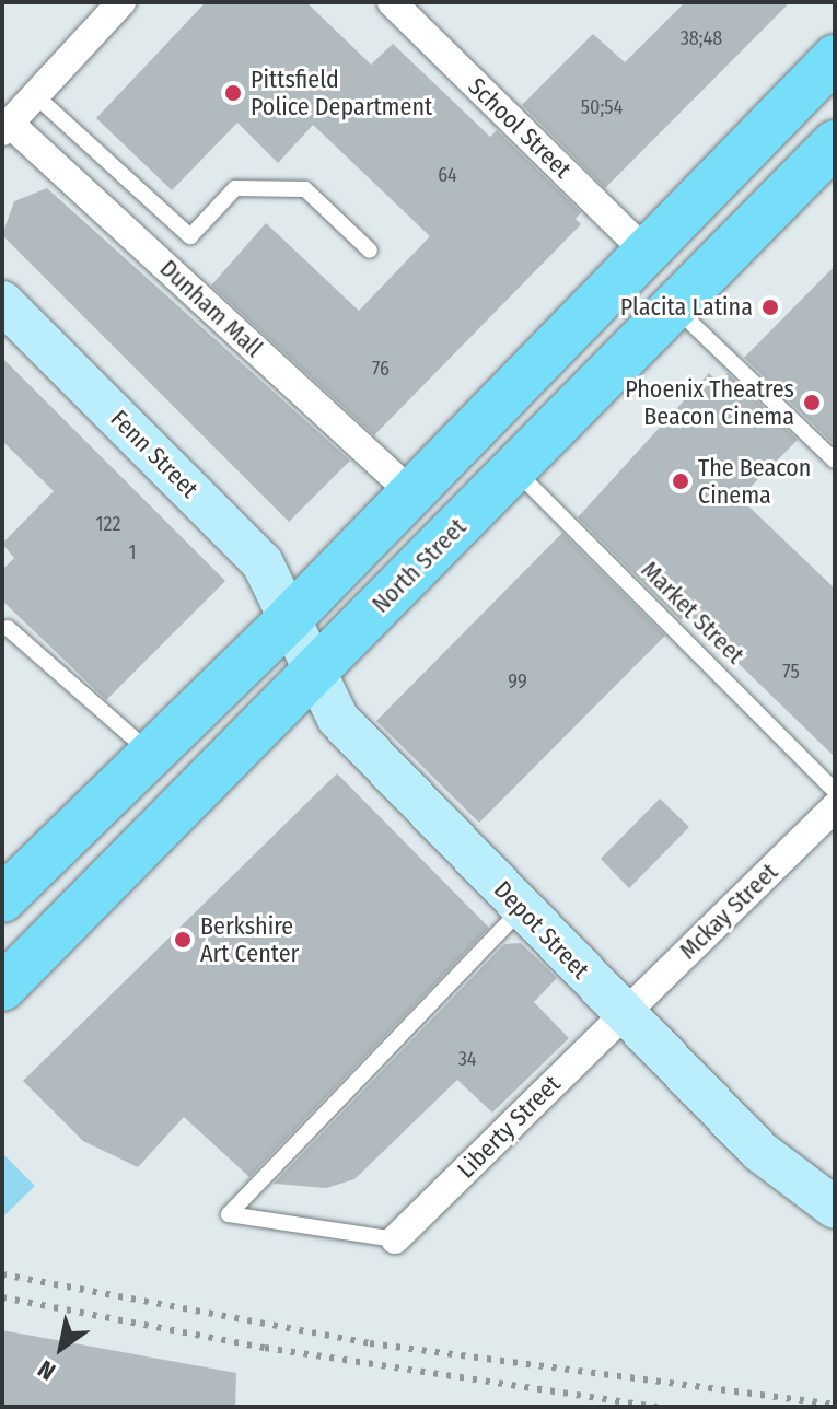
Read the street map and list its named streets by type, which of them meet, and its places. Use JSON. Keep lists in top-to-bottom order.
{
  "streets": {
    "main road": ["North Street"],
    "street": [
      "School Street",
      "Dunham Mall",
      "Fenn Street",
      "Mckay Street",
      "Depot Street",
      "Liberty Street"
    ],
    "lane": ["Market Street"]
  },
  "crossings": [
    ["Fenn Street", "Depot Street"],
    ["North Street", "Market Street"],
    ["North Street", "Depot Street"],
    ["Mckay Street", "Depot Street"],
    ["Mckay Street", "Liberty Street"],
    ["Depot Street", "Liberty Street"]
  ],
  "places": [
    "Pittsfield Police Department",
    "Placita Latina",
    "Phoenix Theatres Beacon Cinema",
    "The Beacon Cinema",
    "Berkshire Art Center"
  ],
  "house_numbers": [
    "38;48",
    "50;54",
    "64",
    "76",
    "122",
    "1",
    "75",
    "99",
    "34"
  ],
  "north": "bottom left"
}
